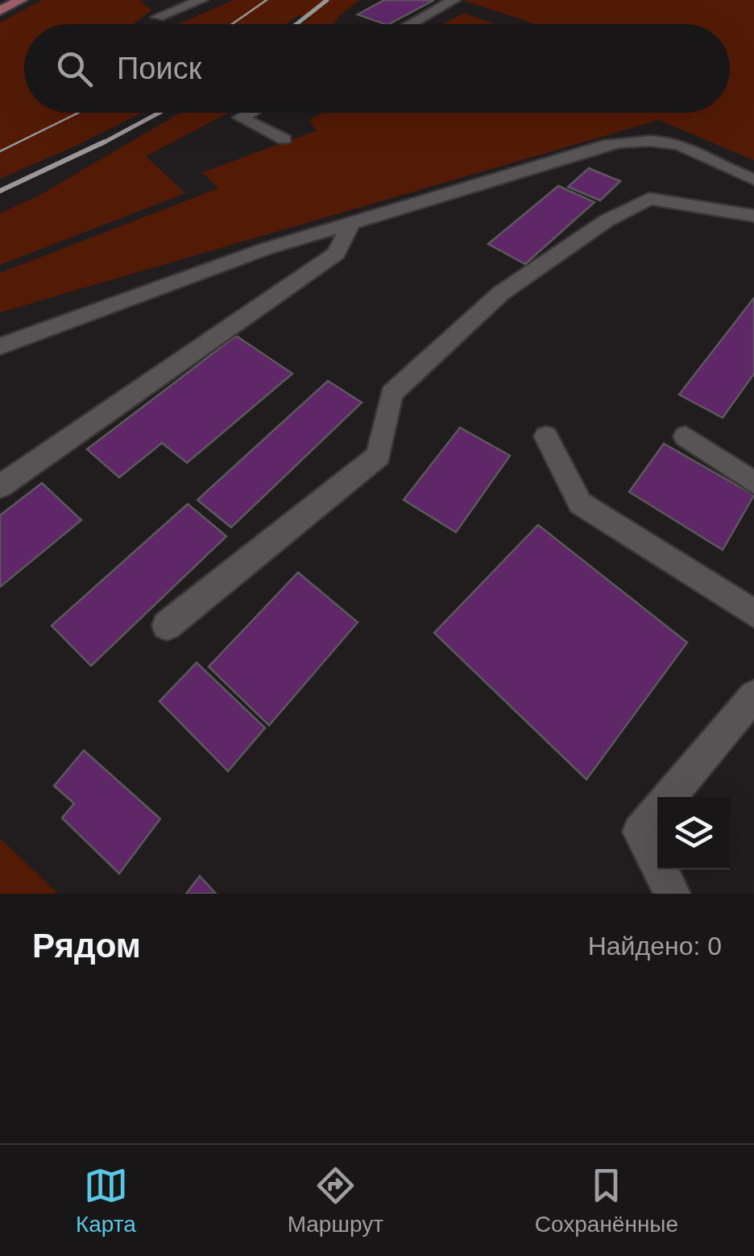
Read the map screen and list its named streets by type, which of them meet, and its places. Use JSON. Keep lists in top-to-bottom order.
{
  "page": {
    "search": "Поиск",
    "heading": ["Рядом", "Найдено: 0"],
    "nav": ["Карта", "Маршрут", "Сохранённые"]
  }
}
